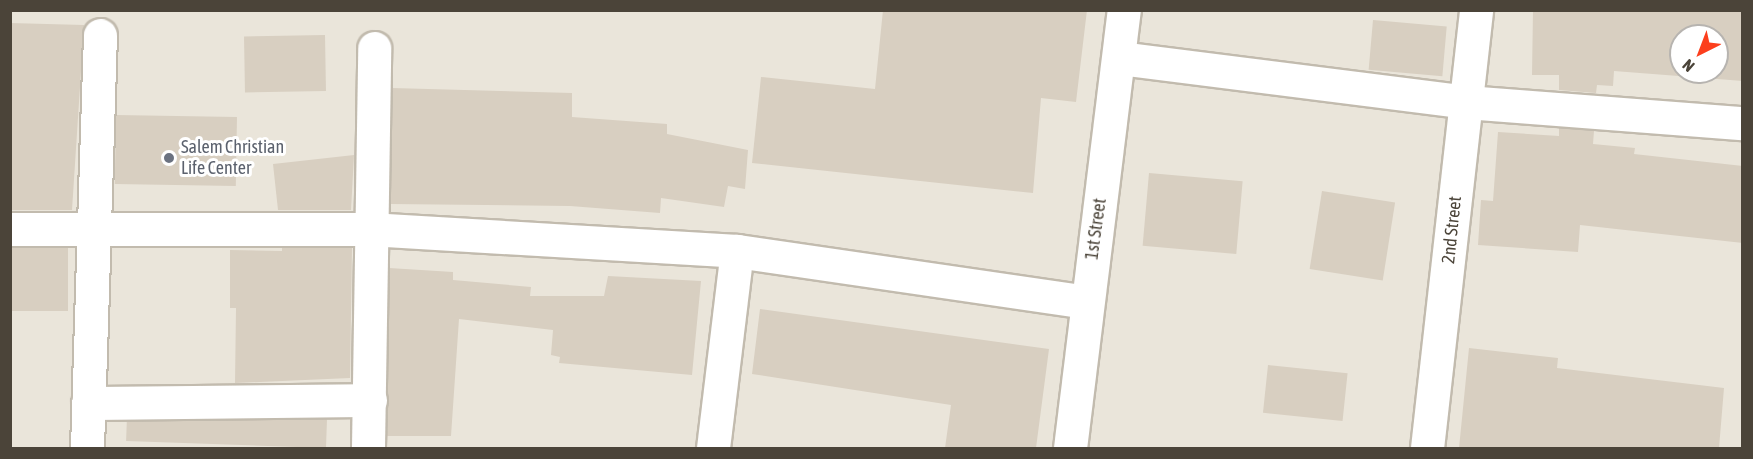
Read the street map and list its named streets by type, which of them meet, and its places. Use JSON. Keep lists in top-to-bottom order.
{
  "streets": {
    "street": ["1st Street", "2nd Street"]
  },
  "places": ["Salem Christian Life Center"],
  "north": "bottom left"
}
